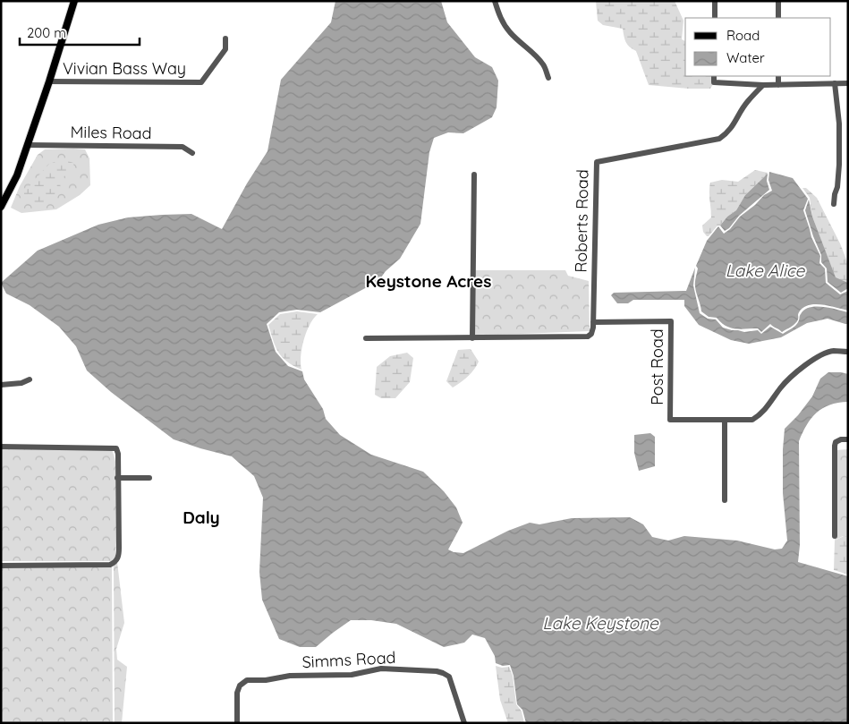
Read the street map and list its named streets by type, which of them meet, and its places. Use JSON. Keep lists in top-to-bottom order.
{
  "streets": {
    "street": [
      "Vivian Bass Way",
      "Miles Road",
      "Roberts Road",
      "Post Road",
      "Simms Road"
    ]
  },
  "crossings": [
    ["Roberts Road", "Post Road"]
  ],
  "districts": ["Keystone Acres", "Daly"],
  "water": ["Lake Alice", "Lake Keystone"],
  "legend": ["Road", "Water"],
  "scale_bar": "200 m"
}
